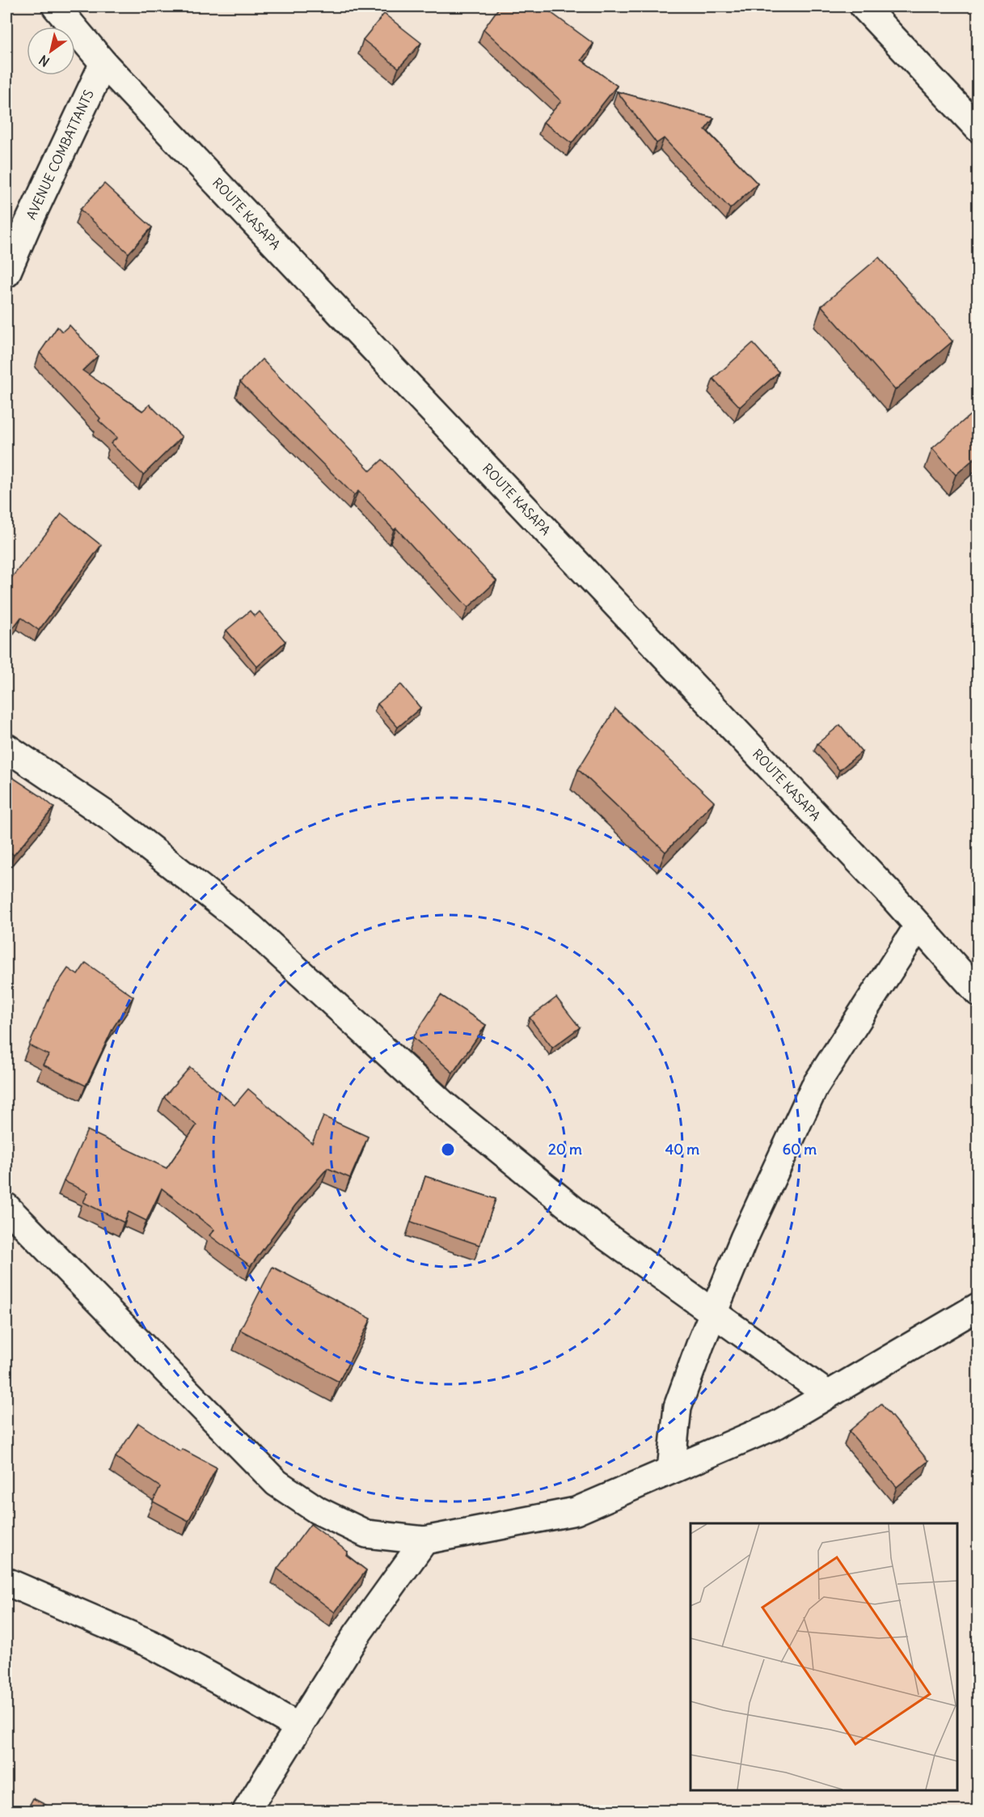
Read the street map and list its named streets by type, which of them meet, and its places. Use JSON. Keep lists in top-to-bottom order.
{
  "streets": {
    "street": ["AVENUE COMBATTANTS", "ROUTE KASAPA"]
  },
  "crossings": [
    ["AVENUE COMBATTANTS", "ROUTE KASAPA"]
  ],
  "north": "bottom left",
  "rings": ["20 m", "40 m", "60 m"]
}
